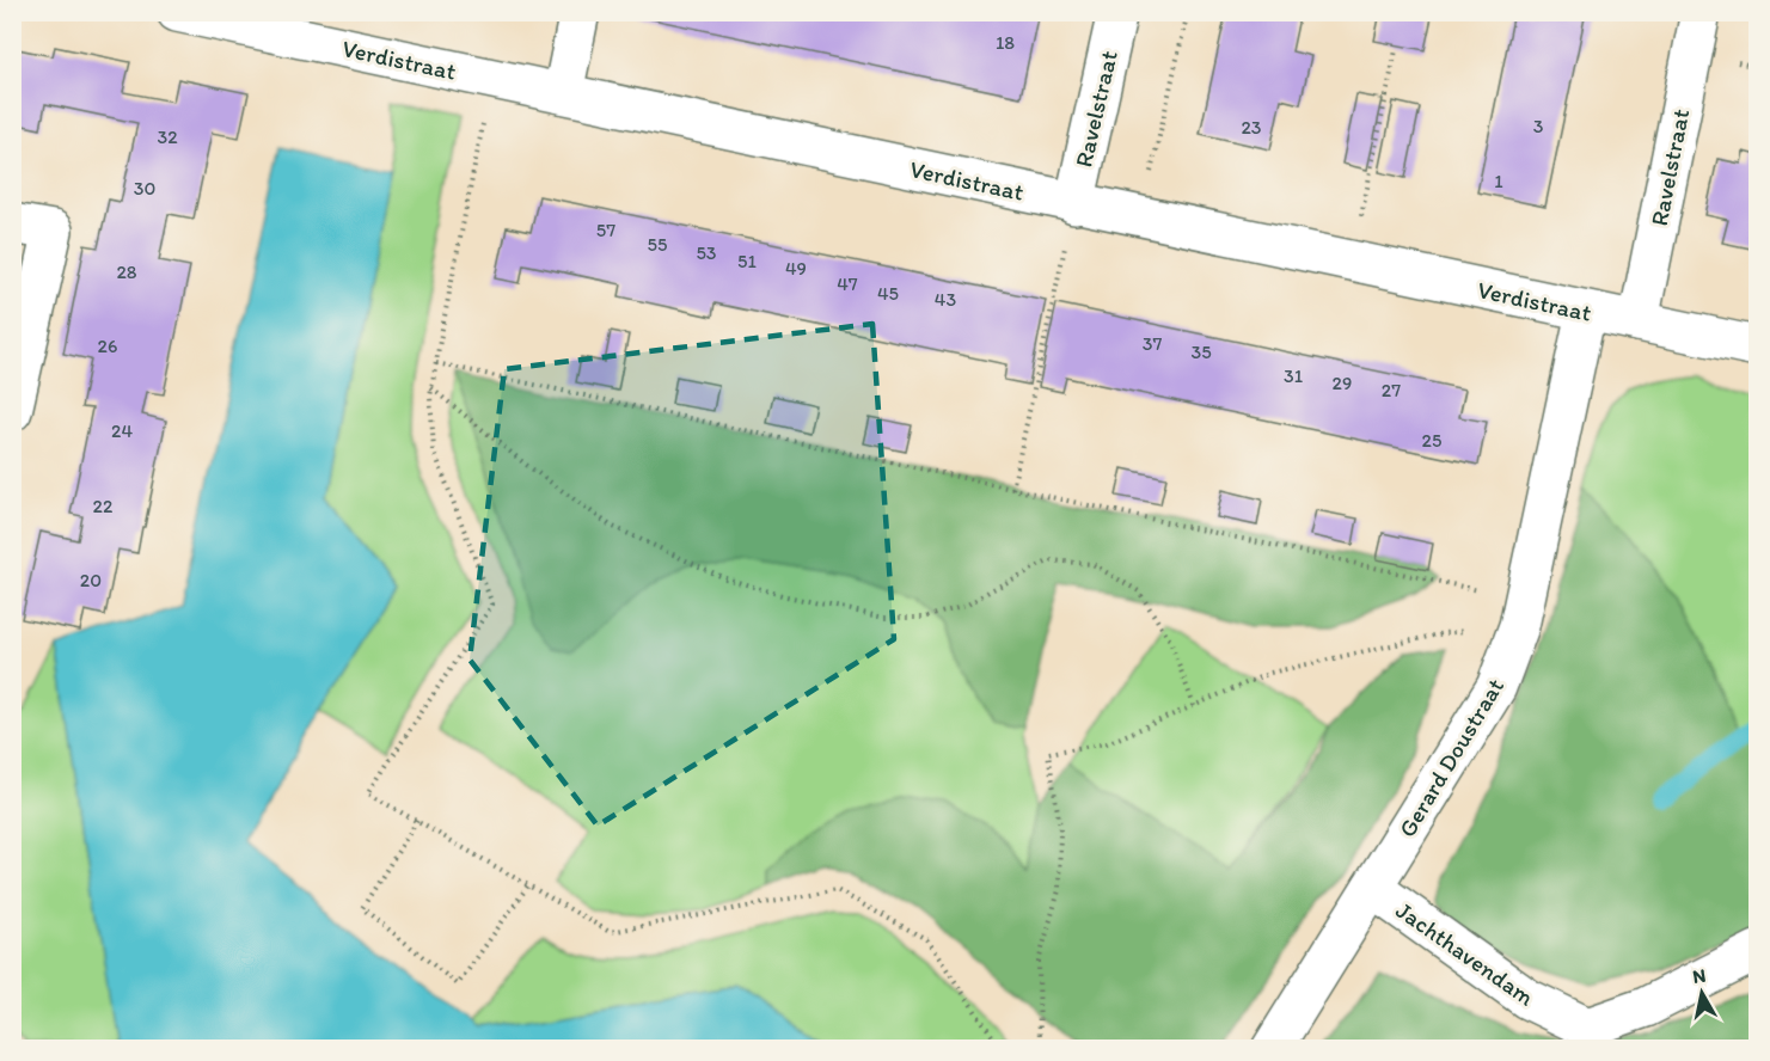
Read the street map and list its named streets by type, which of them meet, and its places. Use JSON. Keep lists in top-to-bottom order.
{
  "streets": {
    "street": [
      "Verdistraat",
      "Ravelstraat",
      "Gerard Doustraat",
      "Jachthavendam"
    ]
  },
  "crossings": [
    ["Verdistraat", "Ravelstraat"],
    ["Verdistraat", "Gerard Doustraat"],
    ["Gerard Doustraat", "Jachthavendam"]
  ],
  "house_numbers": [
    "18",
    "3",
    "23",
    "32",
    "1",
    "30",
    "57",
    "55",
    "53",
    "51",
    "49",
    "28",
    "47",
    "45",
    "43",
    "37",
    "26",
    "35",
    "31",
    "29",
    "27",
    "24",
    "25",
    "22",
    "20"
  ],
  "north": "top"
}
